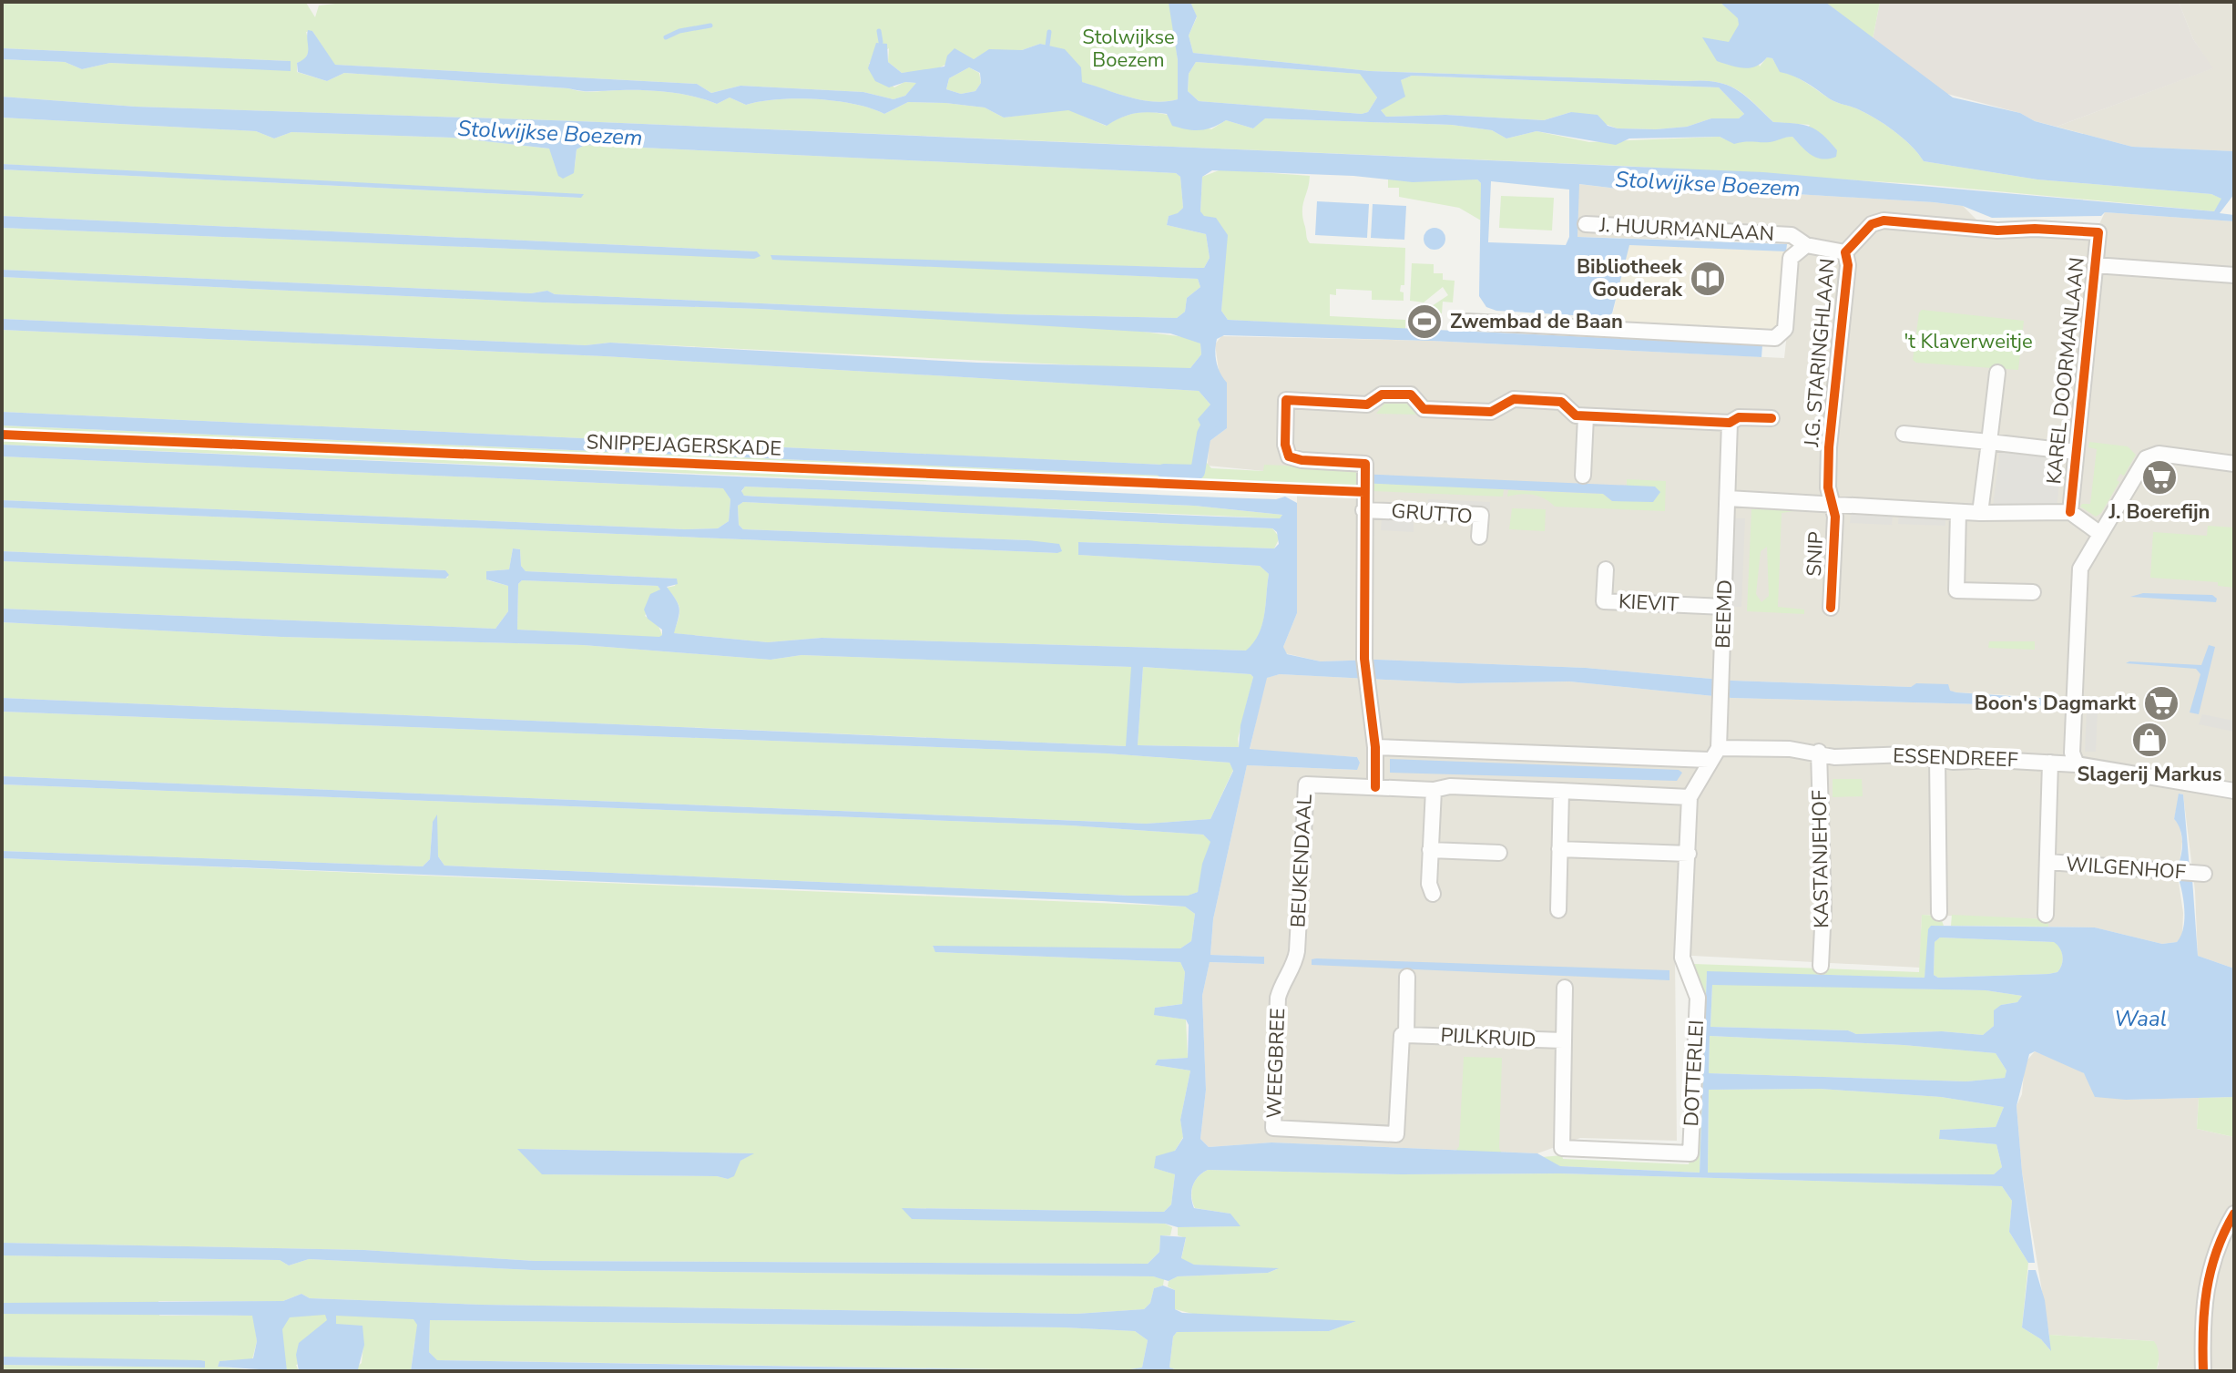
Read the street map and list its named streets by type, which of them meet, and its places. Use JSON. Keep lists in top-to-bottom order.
{
  "streets": {
    "street": [
      "J. HUURMANLAAN",
      "J.G. STARINGHLAAN",
      "KAREL DOORMANLAAN",
      "GRUTTO",
      "SNIP",
      "KIEVIT",
      "BEEMD",
      "ESSENDREEF",
      "KASTANJEHOF",
      "BEUKENDAAL",
      "WILGENHOF",
      "PIJLKRUID",
      "WEEGBREE",
      "DOTTERLEI"
    ],
    "cycle path": ["SNIPPEJAGERSKADE"]
  },
  "crossings": [
    ["J. HUURMANLAAN", "J.G. STARINGHLAAN"],
    ["J.G. STARINGHLAAN", "KAREL DOORMANLAAN"],
    ["J.G. STARINGHLAAN", "SNIP"],
    ["KAREL DOORMANLAAN", "SNIP"],
    ["SNIP", "BEEMD"],
    ["KIEVIT", "BEEMD"],
    ["BEEMD", "ESSENDREEF"],
    ["BEEMD", "BEUKENDAAL"],
    ["ESSENDREEF", "KASTANJEHOF"],
    ["BEUKENDAAL", "WEEGBREE"],
    ["PIJLKRUID", "WEEGBREE"],
    ["PIJLKRUID", "DOTTERLEI"]
  ],
  "water": ["Stolwijkse Boezem", "Waal"],
  "parks": ["Stolwijkse Boezem", "'t Klaverweitje"],
  "places": {
    "library": ["Bibliotheek Gouderak"],
    "sports": ["Zwembad de Baan"],
    "supermarket": ["J. Boerefijn", "Boon's Dagmarkt"],
    "shop": ["Slagerij Markus"]
  }
}
